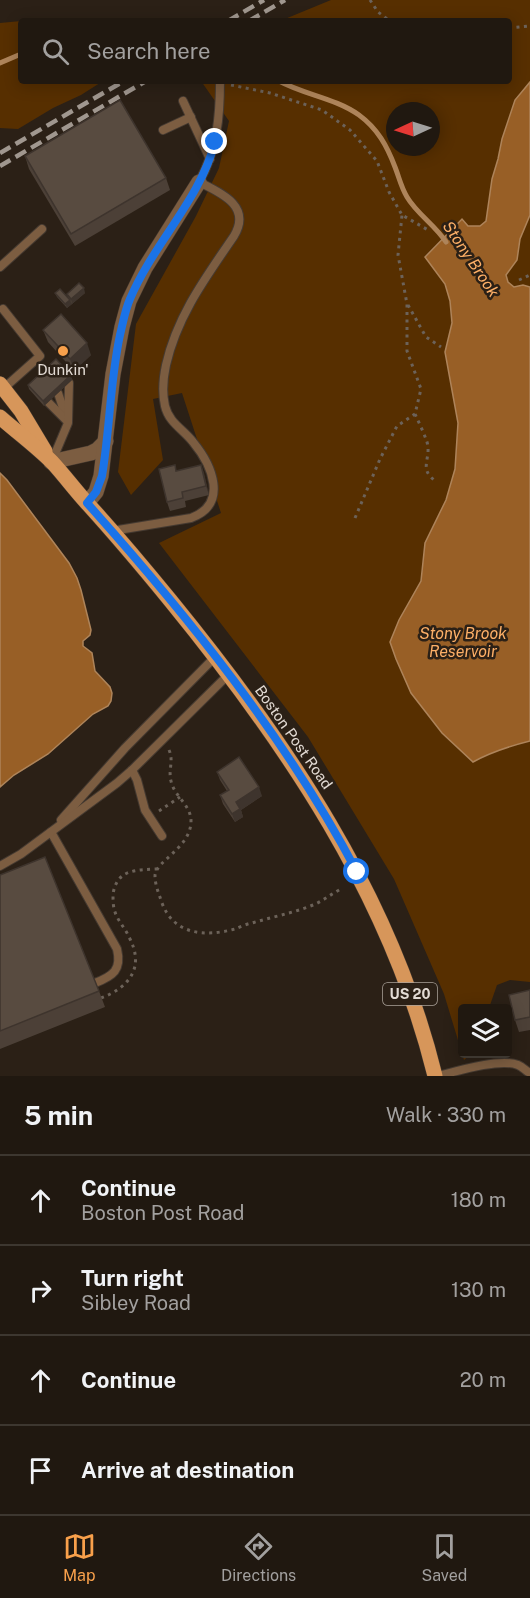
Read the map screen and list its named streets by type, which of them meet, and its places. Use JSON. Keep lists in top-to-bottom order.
{
  "streets": {
    "main road": ["Boston Post Road", "US 20"]
  },
  "water": ["Stony Brook", "Stony Brook Reservoir"],
  "places": ["Dunkin'"],
  "north": "left",
  "page": {
    "search": "Search here",
    "heading": ["5 min", "Walk · 330 m"],
    "list": [
      ["Continue", "Boston Post Road", "180 m"],
      ["Turn right", "Sibley Road", "130 m"],
      ["Continue", "20 m"],
      "Arrive at destination"
    ],
    "nav": ["Map", "Directions", "Saved"]
  }
}
